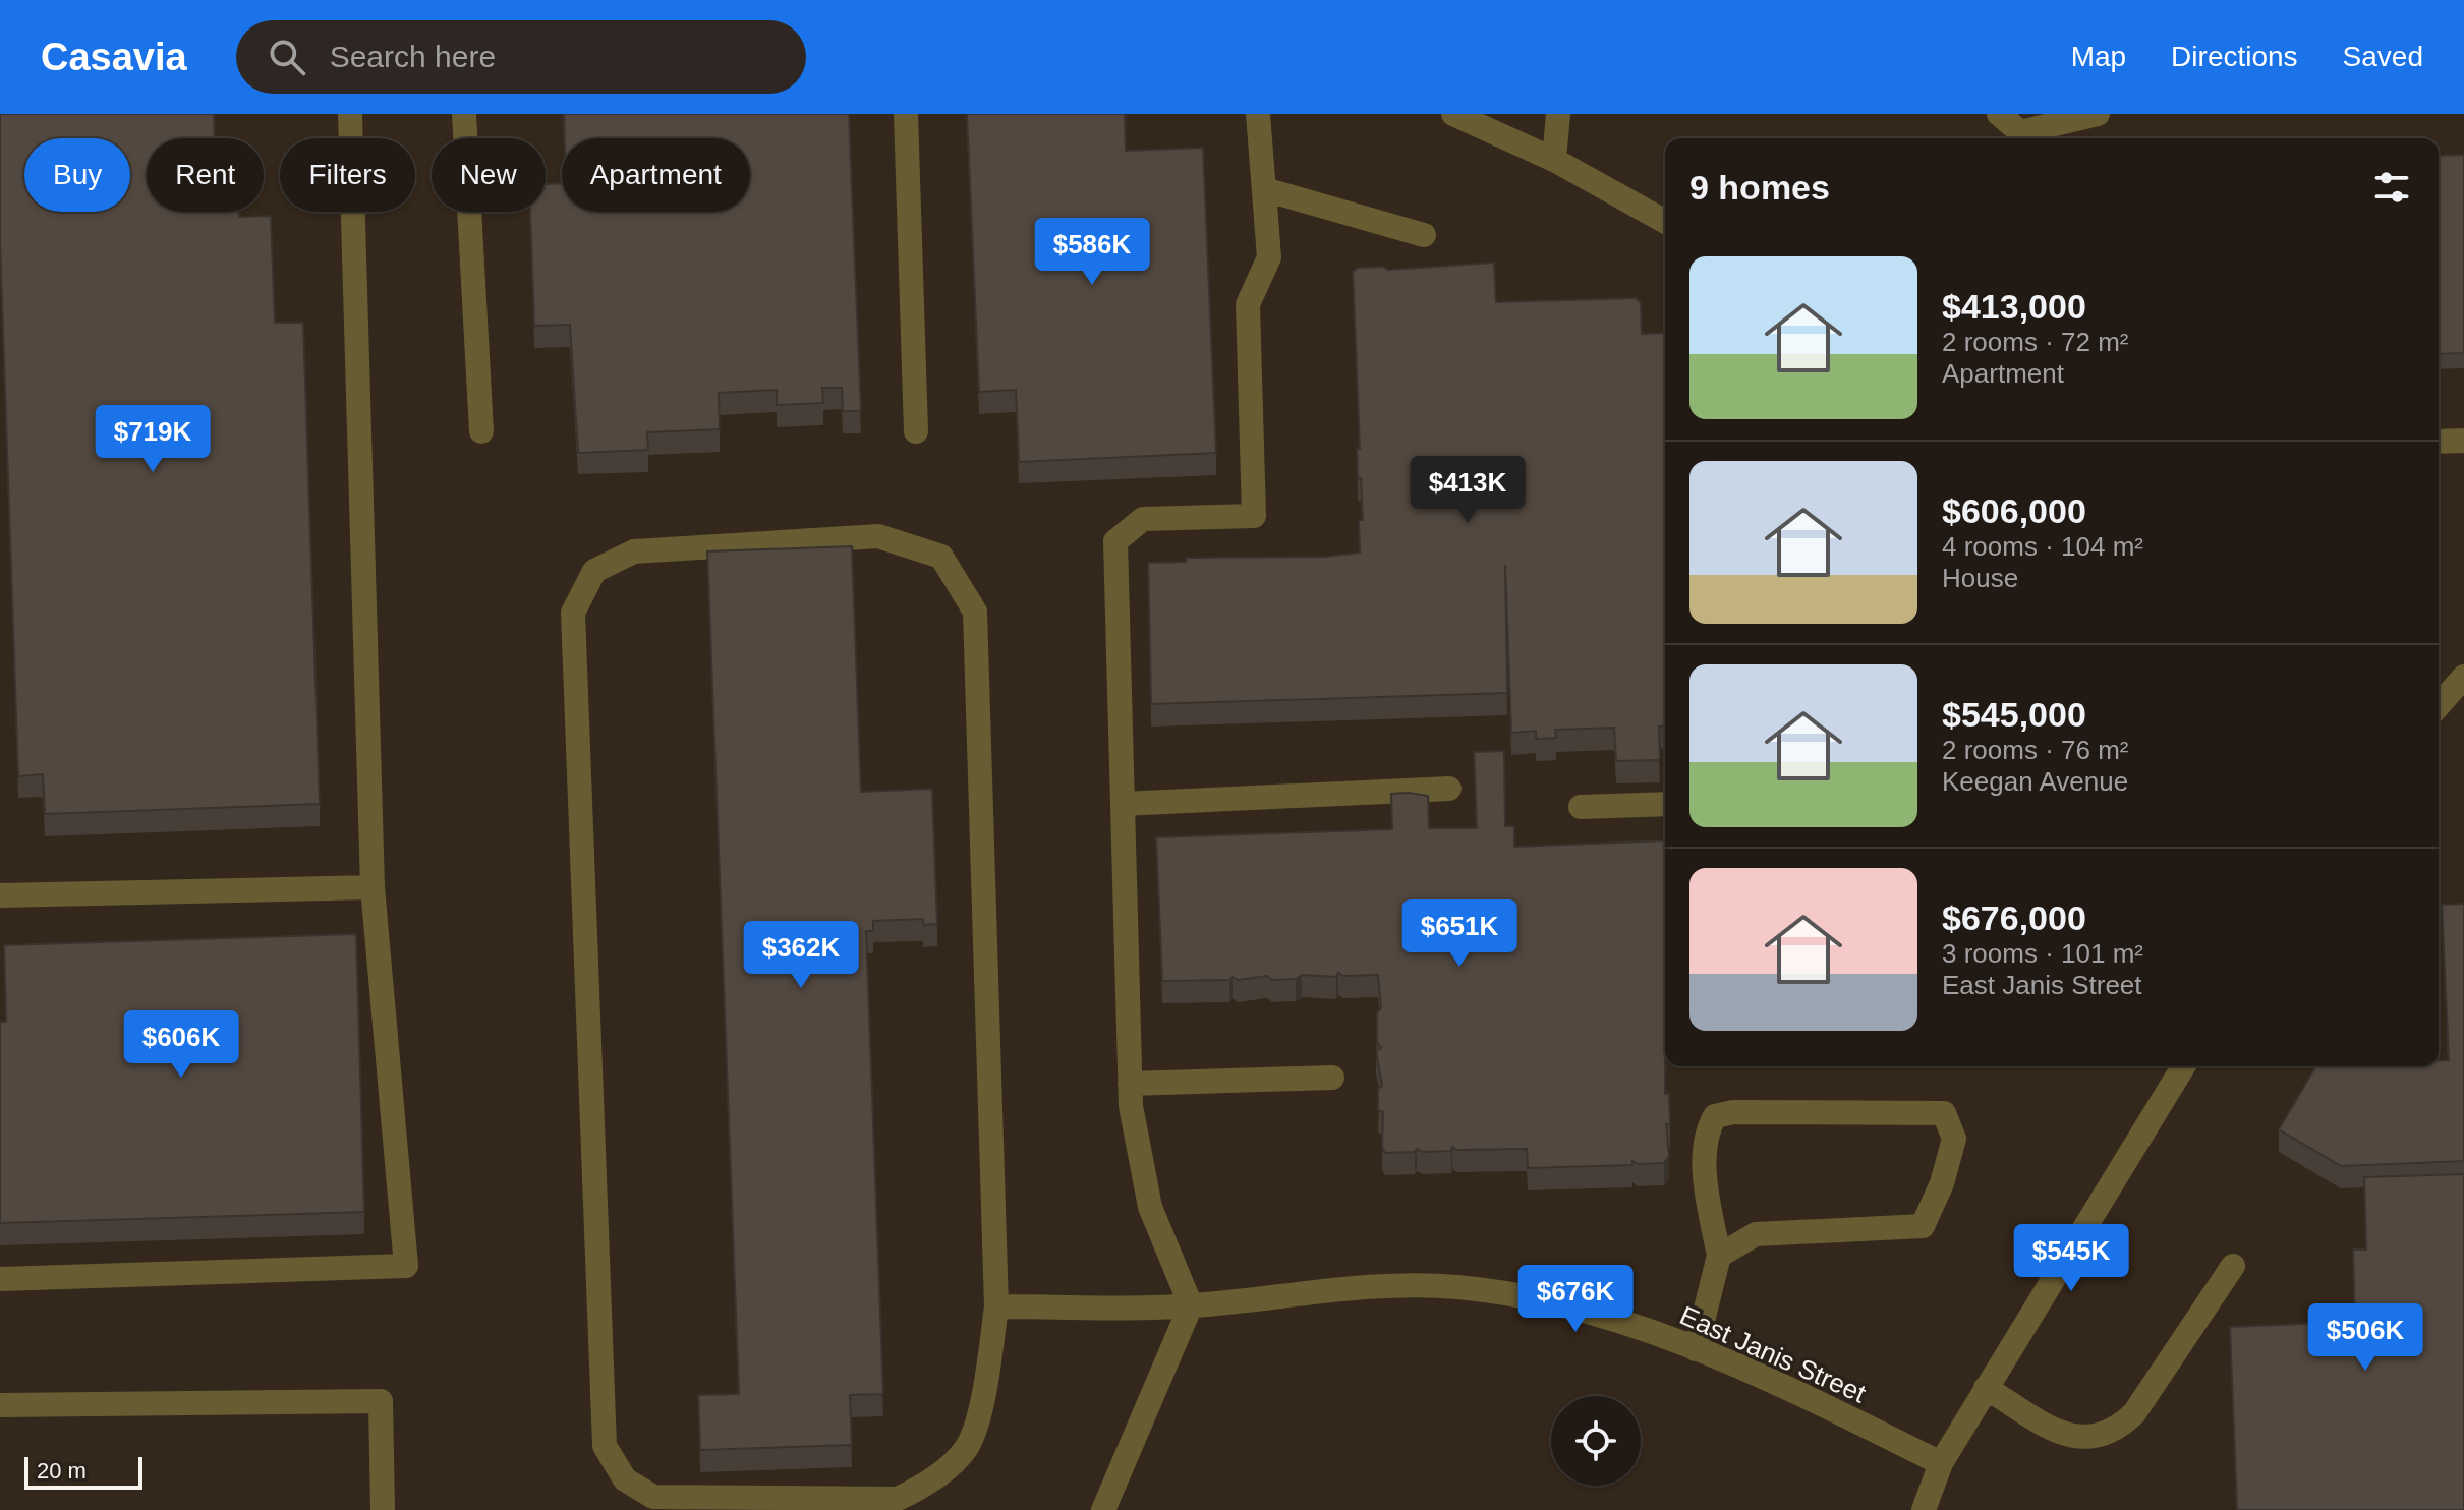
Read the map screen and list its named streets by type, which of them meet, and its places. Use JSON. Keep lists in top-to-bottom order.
{
  "streets": {
    "street": ["East Janis Street"]
  },
  "scale_bar": "20 m",
  "page": {
    "header": "Casavia",
    "search": "Search here",
    "nav": ["Map", "Directions", "Saved"],
    "chip": [
      "Buy",
      "Rent",
      "Filters",
      "New",
      "Apartment"
    ],
    "heading": "9 homes",
    "price": [
      "$586K",
      "$719K",
      "$413K",
      "$651K",
      "$362K",
      "$606K",
      "$545K",
      "$676K",
      "$506K"
    ],
    "list": [
      {
        "name": "$413,000",
        "note": "2 rooms · 72 m² · Apartment"
      },
      {
        "name": "$606,000",
        "note": "4 rooms · 104 m² · House"
      },
      {
        "name": "$545,000",
        "note": "2 rooms · 76 m² · Keegan Avenue"
      },
      {
        "name": "$676,000",
        "note": "3 rooms · 101 m² · East Janis Street"
      }
    ],
    "scale": "20 m"
  }
}
